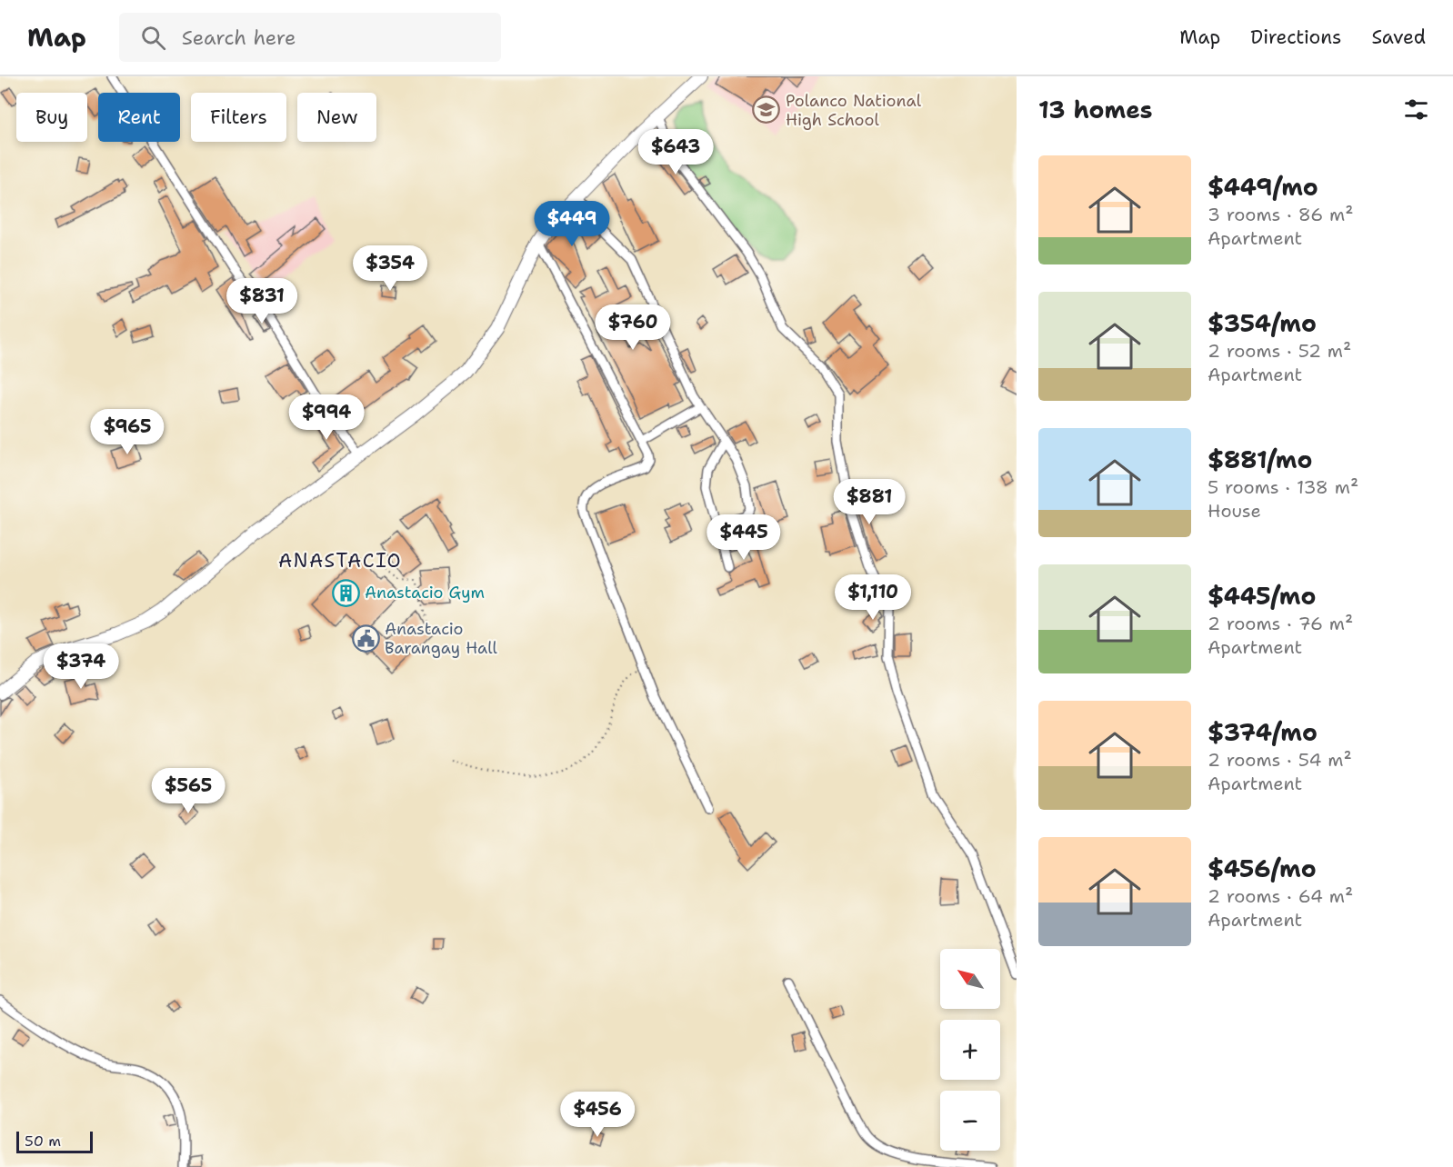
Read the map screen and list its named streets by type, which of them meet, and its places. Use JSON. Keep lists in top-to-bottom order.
{
  "districts": ["ANASTACIO"],
  "places": {
    "school or university": ["Polanco National High School"],
    "building": ["Anastacio Gym"],
    "public building": ["Anastacio Barangay Hall"]
  },
  "scale_bar": "50 m",
  "north": "top left",
  "page": {
    "header": "Map",
    "search": "Search here",
    "nav": ["Map", "Directions", "Saved"],
    "heading": "13 homes",
    "chip": [
      "Buy",
      "Rent",
      "Filters",
      "New"
    ],
    "price": [
      "$643",
      "$449",
      "$354",
      "$831",
      "$760",
      "$994",
      "$965",
      "$881",
      "$445",
      "$1,110",
      "$374",
      "$565",
      "$456"
    ],
    "list": [
      {
        "name": "$449/mo",
        "note": "3 rooms · 86 m² · Apartment"
      },
      {
        "name": "$354/mo",
        "note": "2 rooms · 52 m² · Apartment"
      },
      {
        "name": "$881/mo",
        "note": "5 rooms · 138 m² · House"
      },
      {
        "name": "$445/mo",
        "note": "2 rooms · 76 m² · Apartment"
      },
      {
        "name": "$374/mo",
        "note": "2 rooms · 54 m² · Apartment"
      },
      {
        "name": "$456/mo",
        "note": "2 rooms · 64 m² · Apartment"
      }
    ],
    "map_buttons": ["+", "−"],
    "scale": "50 m"
  }
}
